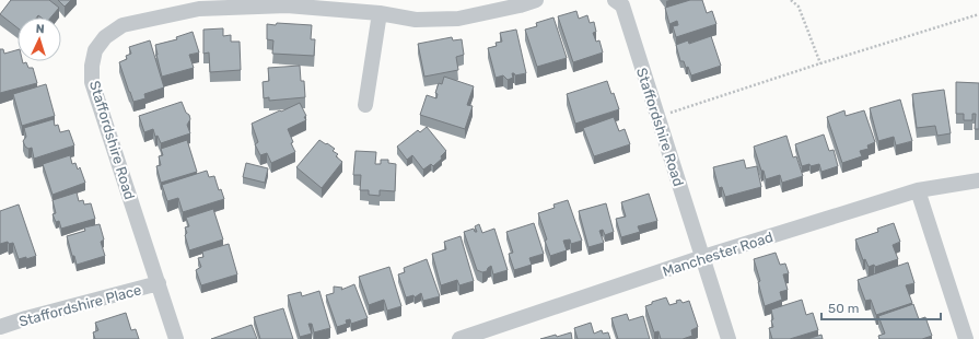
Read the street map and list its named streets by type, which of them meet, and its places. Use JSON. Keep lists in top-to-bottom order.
{
  "streets": {
    "street": ["Staffordshire Road", "Manchester Road", "Staffordshire Place"]
  },
  "crossings": [
    ["Staffordshire Road", "Manchester Road"],
    ["Staffordshire Road", "Staffordshire Place"]
  ],
  "scale_bar": "50 m",
  "north": "top"
}
